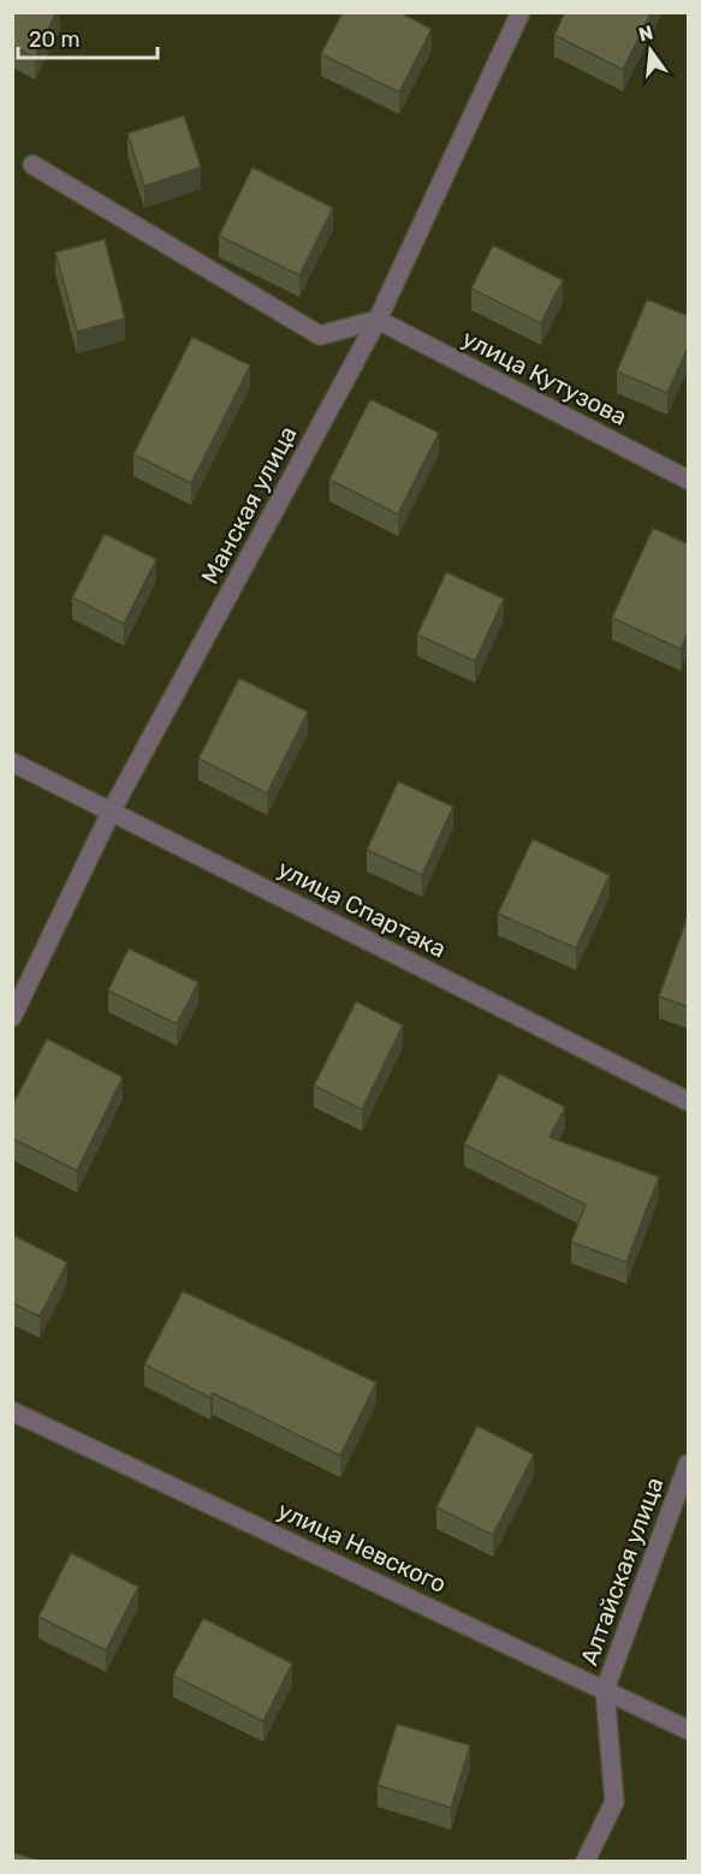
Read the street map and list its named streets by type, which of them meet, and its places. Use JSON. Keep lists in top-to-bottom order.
{
  "streets": {
    "street": [
      "улица Кутузова",
      "Манская улица",
      "улица Спартака",
      "улица Невского",
      "Алтайская улица"
    ]
  },
  "crossings": [
    ["улица Кутузова", "Манская улица"],
    ["Манская улица", "улица Спартака"],
    ["улица Невского", "Алтайская улица"]
  ],
  "scale_bar": "20 m",
  "north": "top"
}
